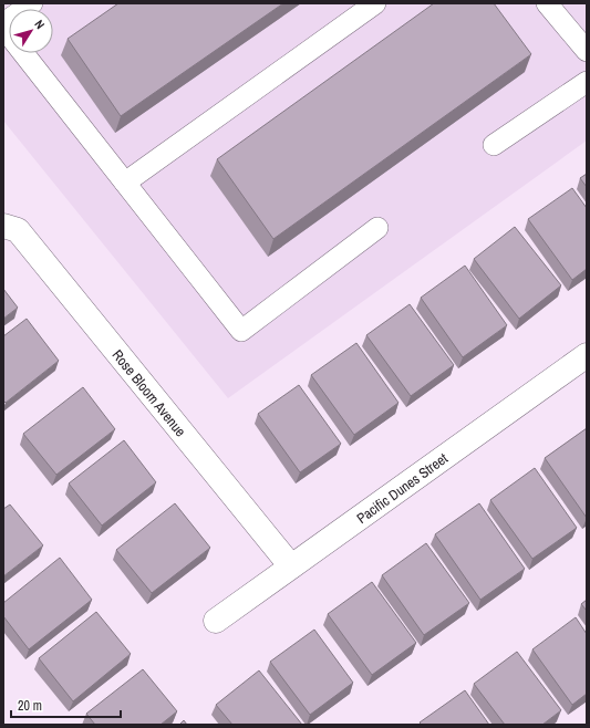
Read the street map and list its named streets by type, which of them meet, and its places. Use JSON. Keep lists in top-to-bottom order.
{
  "streets": {
    "street": ["Rose Bloom Avenue", "Pacific Dunes Street"]
  },
  "crossings": [
    ["Rose Bloom Avenue", "Pacific Dunes Street"]
  ],
  "scale_bar": "20 m",
  "north": "top right"
}
